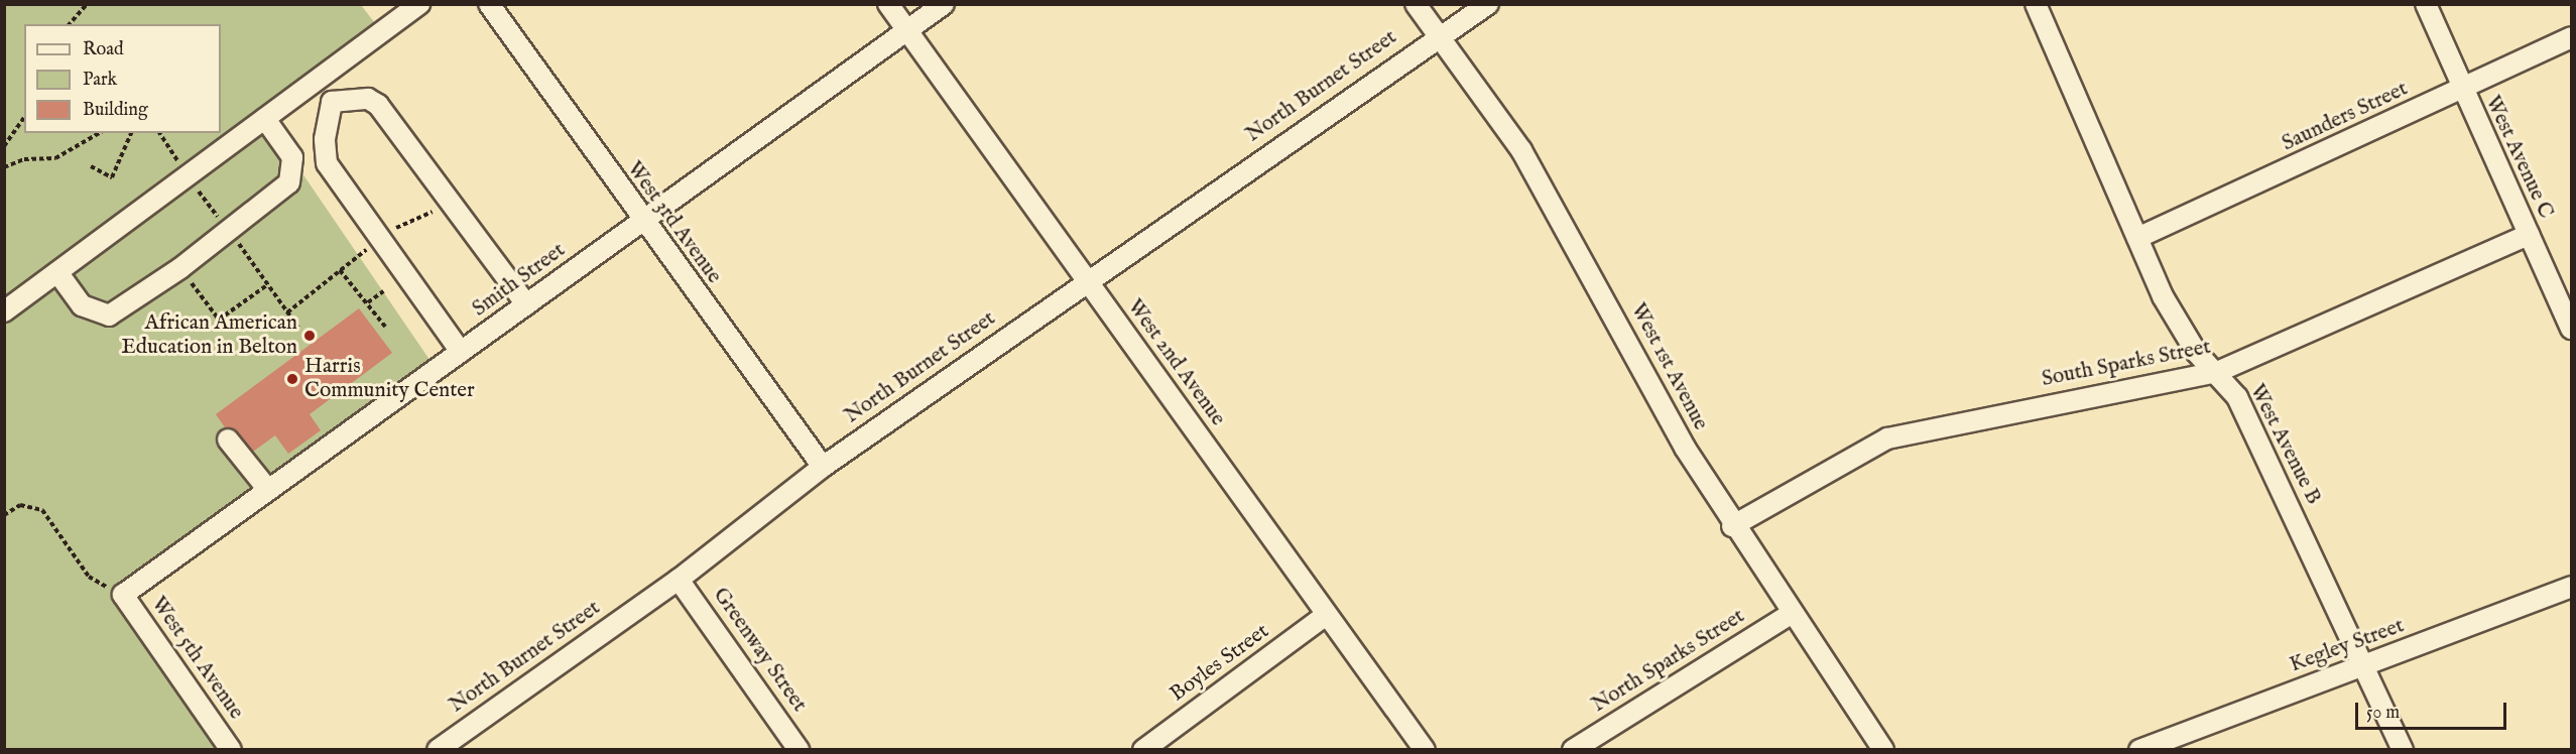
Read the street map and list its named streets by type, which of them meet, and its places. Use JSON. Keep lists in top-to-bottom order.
{
  "streets": {
    "street": [
      "North Burnet Street",
      "Saunders Street",
      "West Avenue C",
      "West 3rd Avenue",
      "Smith Street",
      "West 2nd Avenue",
      "South Sparks Street",
      "West 1st Avenue",
      "West Avenue B",
      "Kegley Street",
      "Greenway Street",
      "West 5th Avenue",
      "North Sparks Street",
      "Boyles Street"
    ]
  },
  "crossings": [
    ["North Burnet Street", "West 3rd Avenue"],
    ["North Burnet Street", "West 2nd Avenue"],
    ["North Burnet Street", "West 1st Avenue"],
    ["North Burnet Street", "Greenway Street"],
    ["Saunders Street", "West Avenue C"],
    ["Saunders Street", "West Avenue B"],
    ["West Avenue C", "South Sparks Street"],
    ["West 3rd Avenue", "Smith Street"],
    ["Smith Street", "West 2nd Avenue"],
    ["Smith Street", "West 5th Avenue"],
    ["West 2nd Avenue", "Boyles Street"],
    ["South Sparks Street", "West 1st Avenue"],
    ["South Sparks Street", "West Avenue B"],
    ["West 1st Avenue", "North Sparks Street"],
    ["West Avenue B", "Kegley Street"]
  ],
  "places": ["African American Education in Belton", "Harris Community Center"],
  "legend": ["Road", "Park", "Building"],
  "scale_bar": "50 m"
}
